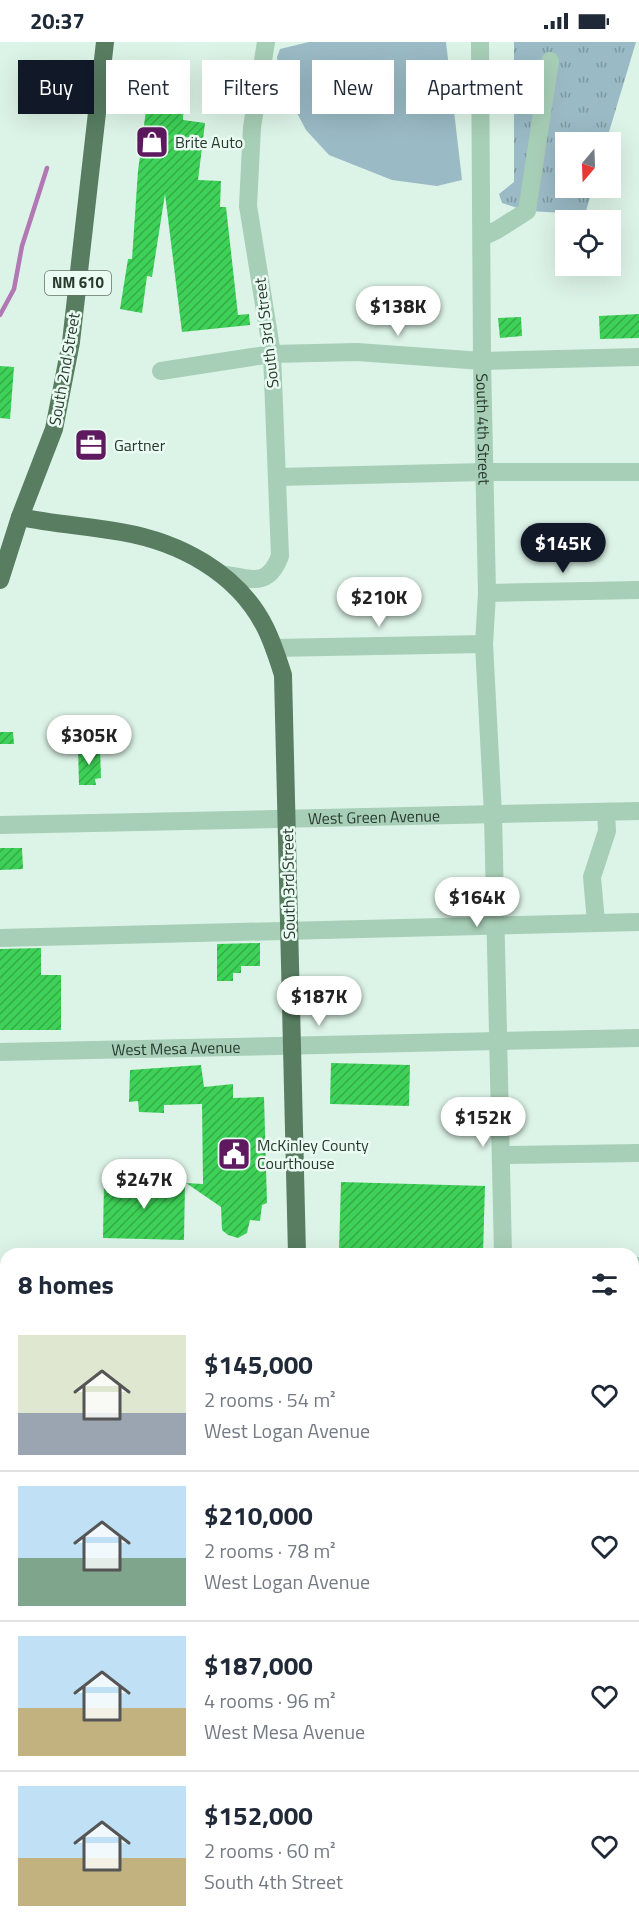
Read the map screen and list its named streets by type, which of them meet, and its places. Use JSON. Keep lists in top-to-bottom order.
{
  "streets": {
    "main road": ["NM 610", "South 3rd Street", "South 2nd Street"],
    "street": ["South 4th Street", "West Green Avenue", "West Mesa Avenue"]
  },
  "crossings": [
    ["South 3rd Street", "South 2nd Street"],
    ["South 3rd Street", "West Green Avenue"],
    ["South 3rd Street", "West Mesa Avenue"],
    ["South 4th Street", "West Green Avenue"],
    ["South 4th Street", "West Mesa Avenue"]
  ],
  "places": {
    "shop": ["Brite Auto"],
    "office": ["Gartner"],
    "public building": ["McKinley County Courthouse"]
  },
  "north": "bottom",
  "page": {
    "status": "20:37",
    "chip": [
      "Buy",
      "Rent",
      "Filters",
      "New",
      "Apartment"
    ],
    "price": [
      "$138K",
      "$145K",
      "$210K",
      "$305K",
      "$164K",
      "$187K",
      "$152K",
      "$247K"
    ],
    "heading": "8 homes",
    "list": [
      {
        "name": "$145,000",
        "note": "2 rooms · 54 m² · West Logan Avenue"
      },
      {
        "name": "$210,000",
        "note": "2 rooms · 78 m² · West Logan Avenue"
      },
      {
        "name": "$187,000",
        "note": "4 rooms · 96 m² · West Mesa Avenue"
      },
      {
        "name": "$152,000",
        "note": "2 rooms · 60 m² · South 4th Street"
      }
    ]
  }
}
